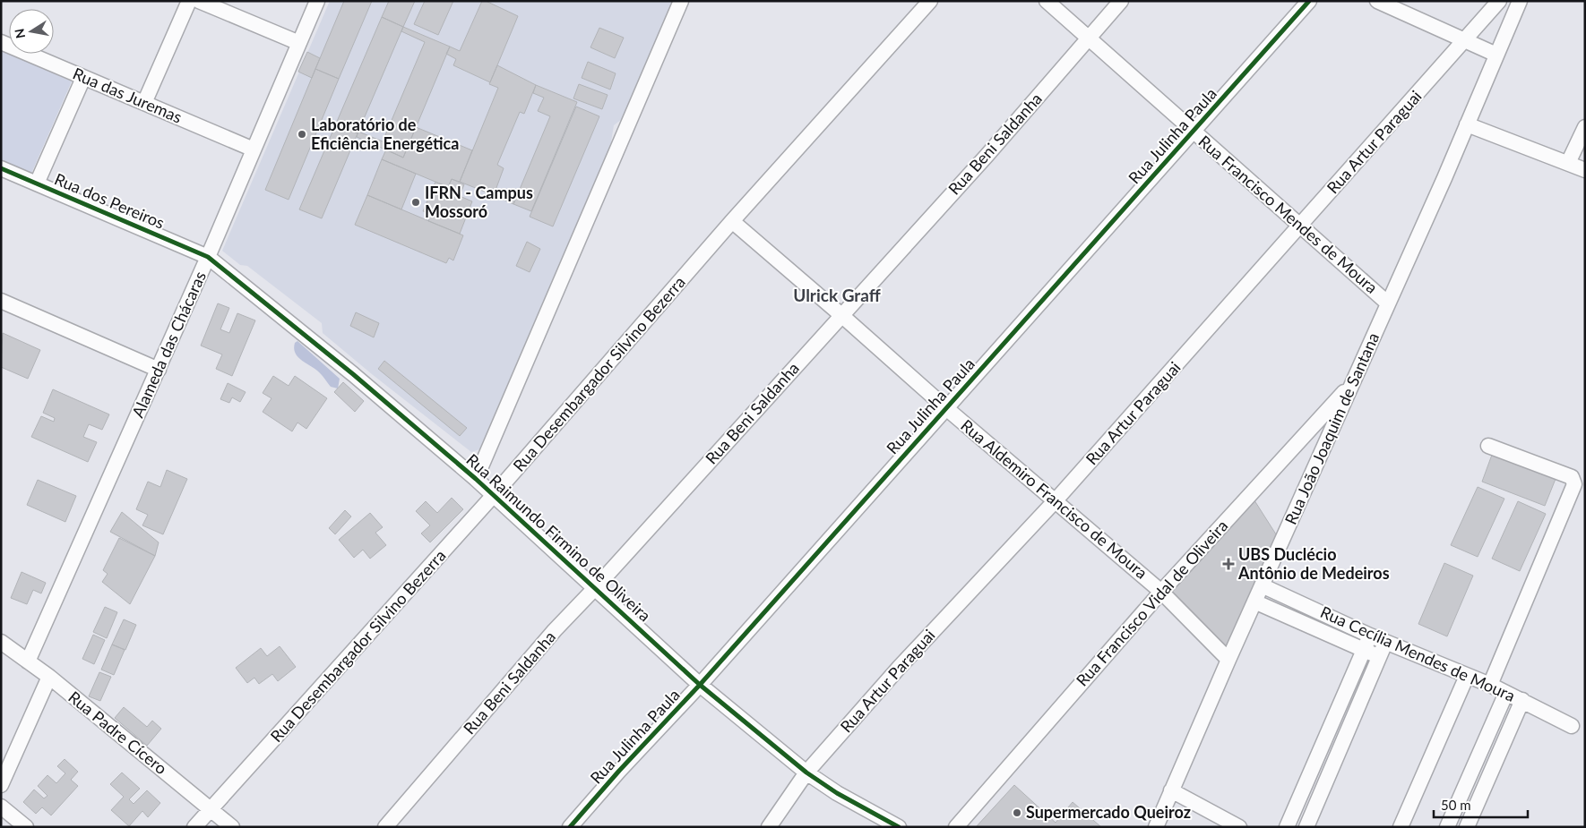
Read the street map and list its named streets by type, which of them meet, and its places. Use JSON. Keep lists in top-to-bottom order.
{
  "streets": {
    "street": [
      "Rua das Juremas",
      "Rua Julinha Paula",
      "Rua Artur Paraguai",
      "Rua Beni Saldanha",
      "Rua dos Pereiros",
      "Rua Francisco Mendes de Moura",
      "Alameda das Chácaras",
      "Rua Desembargador Silvino Bezerra",
      "Rua João Joaquim de Santana",
      "Rua Aldemiro Francisco de Moura",
      "Rua Raimundo Firmino de Oliveira",
      "Rua Francisco Vidal de Oliveira",
      "Rua Cecília Mendes de Moura",
      "Rua Padre Cícero"
    ]
  },
  "crossings": [
    ["Rua das Juremas", "Alameda das Chácaras"],
    ["Rua Julinha Paula", "Rua Francisco Mendes de Moura"],
    ["Rua Julinha Paula", "Rua Aldemiro Francisco de Moura"],
    ["Rua Julinha Paula", "Rua Raimundo Firmino de Oliveira"],
    ["Rua Artur Paraguai", "Rua Francisco Mendes de Moura"],
    ["Rua Artur Paraguai", "Rua Aldemiro Francisco de Moura"],
    ["Rua Artur Paraguai", "Rua Raimundo Firmino de Oliveira"],
    ["Rua Beni Saldanha", "Rua Francisco Mendes de Moura"],
    ["Rua Beni Saldanha", "Rua Aldemiro Francisco de Moura"],
    ["Rua Beni Saldanha", "Rua Raimundo Firmino de Oliveira"],
    ["Rua dos Pereiros", "Alameda das Chácaras"],
    ["Rua dos Pereiros", "Rua Raimundo Firmino de Oliveira"],
    ["Rua Francisco Mendes de Moura", "Rua João Joaquim de Santana"],
    ["Alameda das Chácaras", "Rua Raimundo Firmino de Oliveira"],
    ["Alameda das Chácaras", "Rua Padre Cícero"],
    ["Rua Desembargador Silvino Bezerra", "Rua Aldemiro Francisco de Moura"],
    ["Rua Desembargador Silvino Bezerra", "Rua Raimundo Firmino de Oliveira"],
    ["Rua Desembargador Silvino Bezerra", "Rua Padre Cícero"],
    ["Rua João Joaquim de Santana", "Rua Aldemiro Francisco de Moura"],
    ["Rua João Joaquim de Santana", "Rua Francisco Vidal de Oliveira"],
    ["Rua João Joaquim de Santana", "Rua Cecília Mendes de Moura"],
    ["Rua Aldemiro Francisco de Moura", "Rua Francisco Vidal de Oliveira"]
  ],
  "districts": ["Ulrick Graff"],
  "places": {
    "other": ["Laboratório de Eficiência Energética", "IFRN - Campus Mossoró", "Supermercado Queiroz"],
    "health": ["UBS Duclécio Antônio de Medeiros"]
  },
  "scale_bar": "50 m",
  "north": "left"
}
